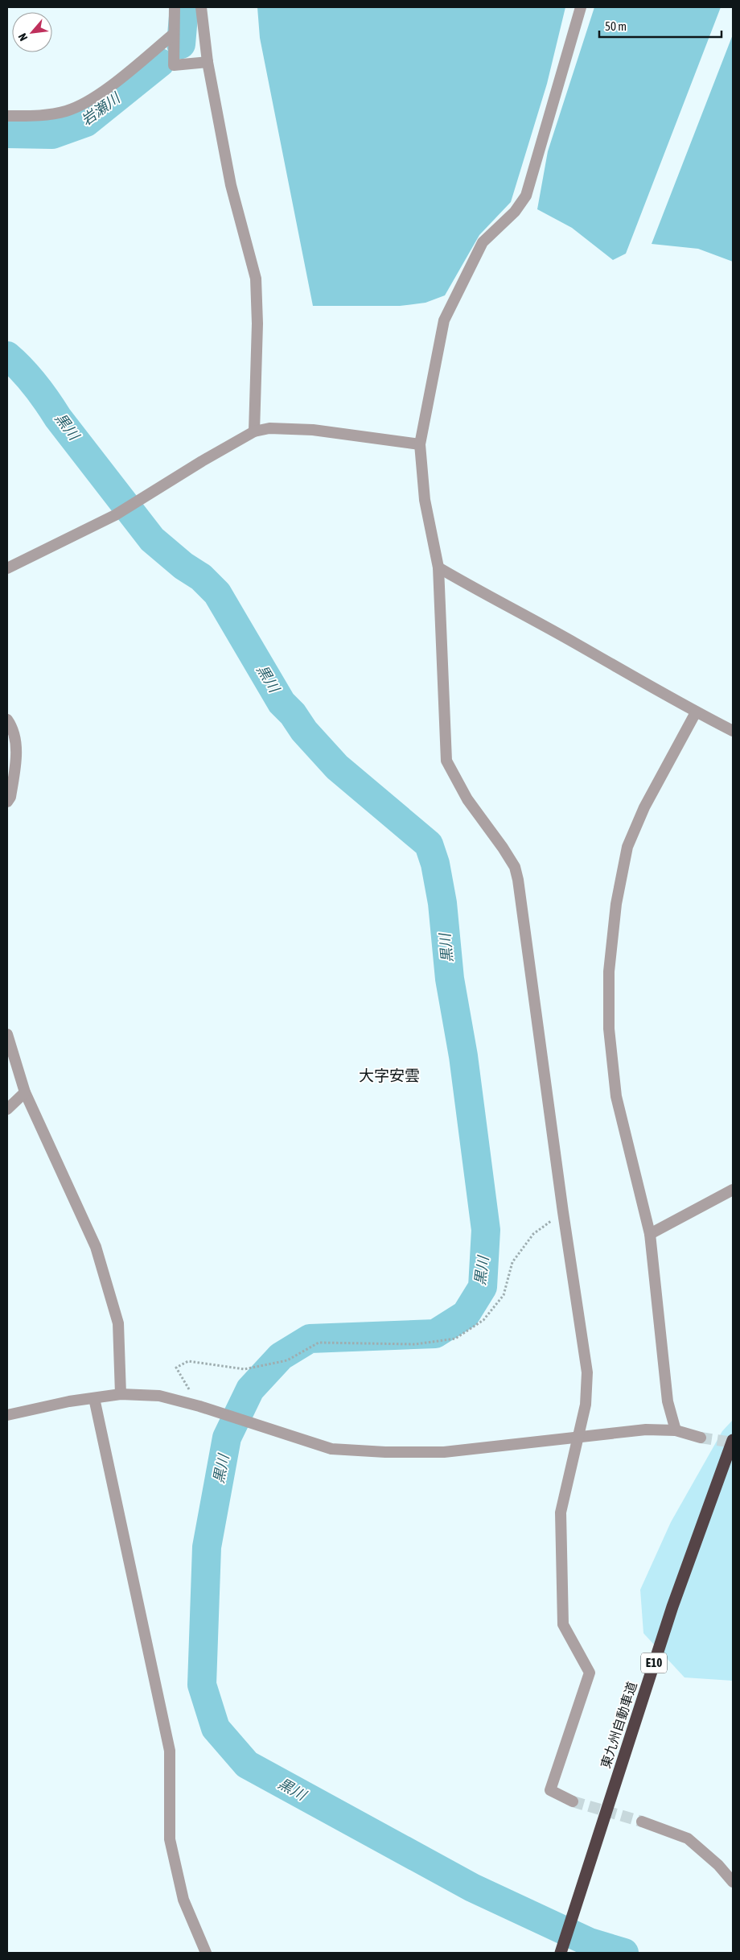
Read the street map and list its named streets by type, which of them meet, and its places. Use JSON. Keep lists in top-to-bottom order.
{
  "streets": {
    "highway": ["E10", "東九州自動車道"]
  },
  "districts": ["大字安雲"],
  "water": ["岩瀬川", "黒川"],
  "scale_bar": "50 m",
  "north": "bottom left"
}
